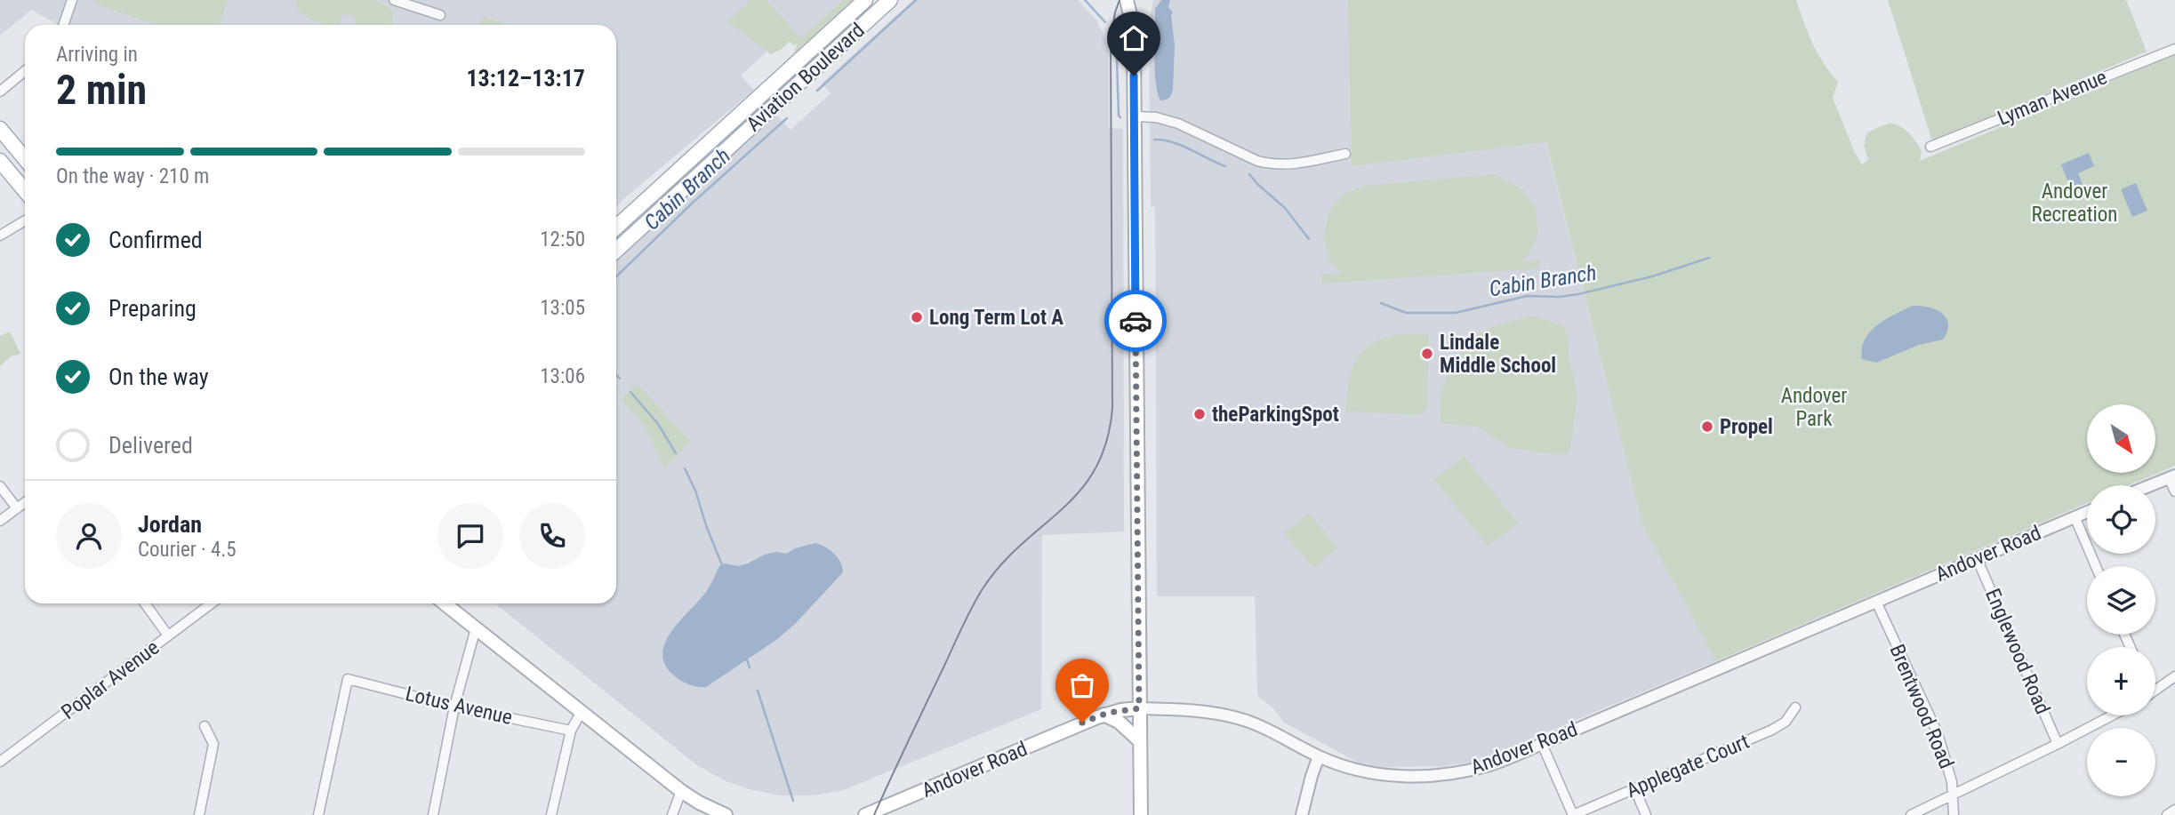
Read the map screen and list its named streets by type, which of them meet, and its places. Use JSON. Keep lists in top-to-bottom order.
{
  "streets": {
    "main road": ["Aviation Boulevard", "Andover Road"],
    "street": [
      "Lyman Avenue",
      "Englewood Road",
      "Poplar Avenue",
      "Lotus Avenue",
      "Brentwood Road",
      "Applegate Court"
    ]
  },
  "crossings": [
    ["Andover Road", "Englewood Road"],
    ["Andover Road", "Brentwood Road"]
  ],
  "water": ["Cabin Branch"],
  "parks": ["Andover Recreation", "Andover Park"],
  "places": [
    "Long Term Lot A",
    "Lindale Middle School",
    "theParkingSpot",
    "Propel"
  ],
  "north": "bottom right",
  "page": {
    "heading": ["2 min", "Arriving in", "13:12–13:17"],
    "panel": ["Jordan", "Courier · 4.5"],
    "bar": "On the way · 210 m",
    "list": [
      ["Confirmed", "12:50"],
      ["Preparing", "13:05"],
      ["On the way", "13:06"],
      "Delivered"
    ],
    "map_buttons": ["+", "−"]
  }
}
